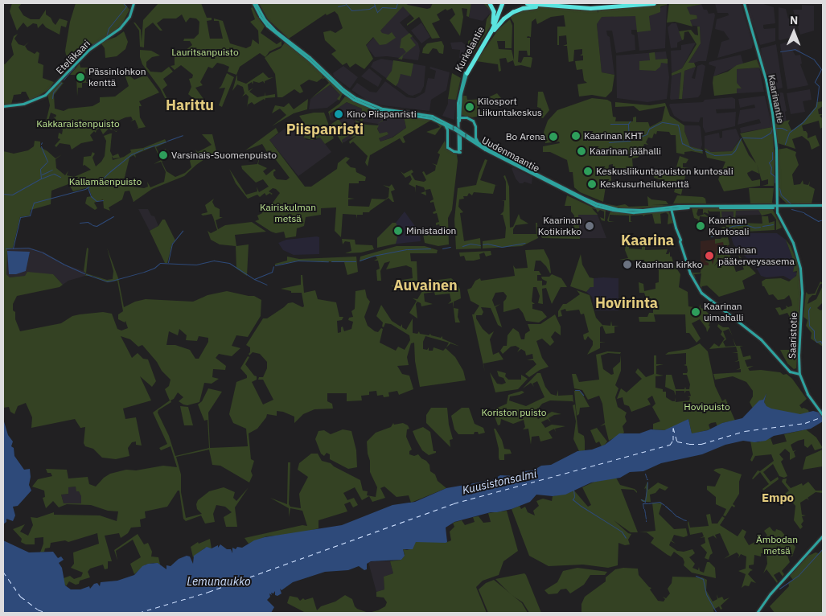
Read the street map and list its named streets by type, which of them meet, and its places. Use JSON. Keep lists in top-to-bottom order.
{
  "streets": {
    "highway": ["Kurkelantie"],
    "main road": [
      "Eteläkaari",
      "Kaarinantie",
      "Uudenmaantie",
      "Saaristotie"
    ]
  },
  "crossings": [
    ["Kaarinantie", "Uudenmaantie"],
    ["Kaarinantie", "Saaristotie"],
    ["Uudenmaantie", "Saaristotie"]
  ],
  "districts": [
    "Harittu",
    "Piispanristi",
    "Kaarina",
    "Auvainen",
    "Hovirinta",
    "Empo"
  ],
  "water": ["Kuusistonsalmi", "Lemunaukko"],
  "parks": [
    "Lauritsanpuisto",
    "Kakkaraistenpuisto",
    "Kallamäenpuisto",
    "Kairiskulman metsä",
    "Hovipuisto",
    "Koriston puisto",
    "Ämbodan metsä"
  ],
  "places": [
    "Pässinlohkon kenttä",
    "Kilosport Liikuntakeskus",
    "Kino Piispanristi",
    "Kaarinan KHT",
    "Bo Arena",
    "Kaarinan jäähalli",
    "Varsinais-Suomenpuisto",
    "Keskusliikuntapuiston kuntosali",
    "Keskusurheilukenttä",
    "Kaarinan Kotikirkko",
    "Kaarinan Kuntosali",
    "Ministadion",
    "Kaarinan pääterveysasema",
    "Kaarinan kirkko",
    "Kaarinan uimahalli"
  ],
  "north": "top"
}
